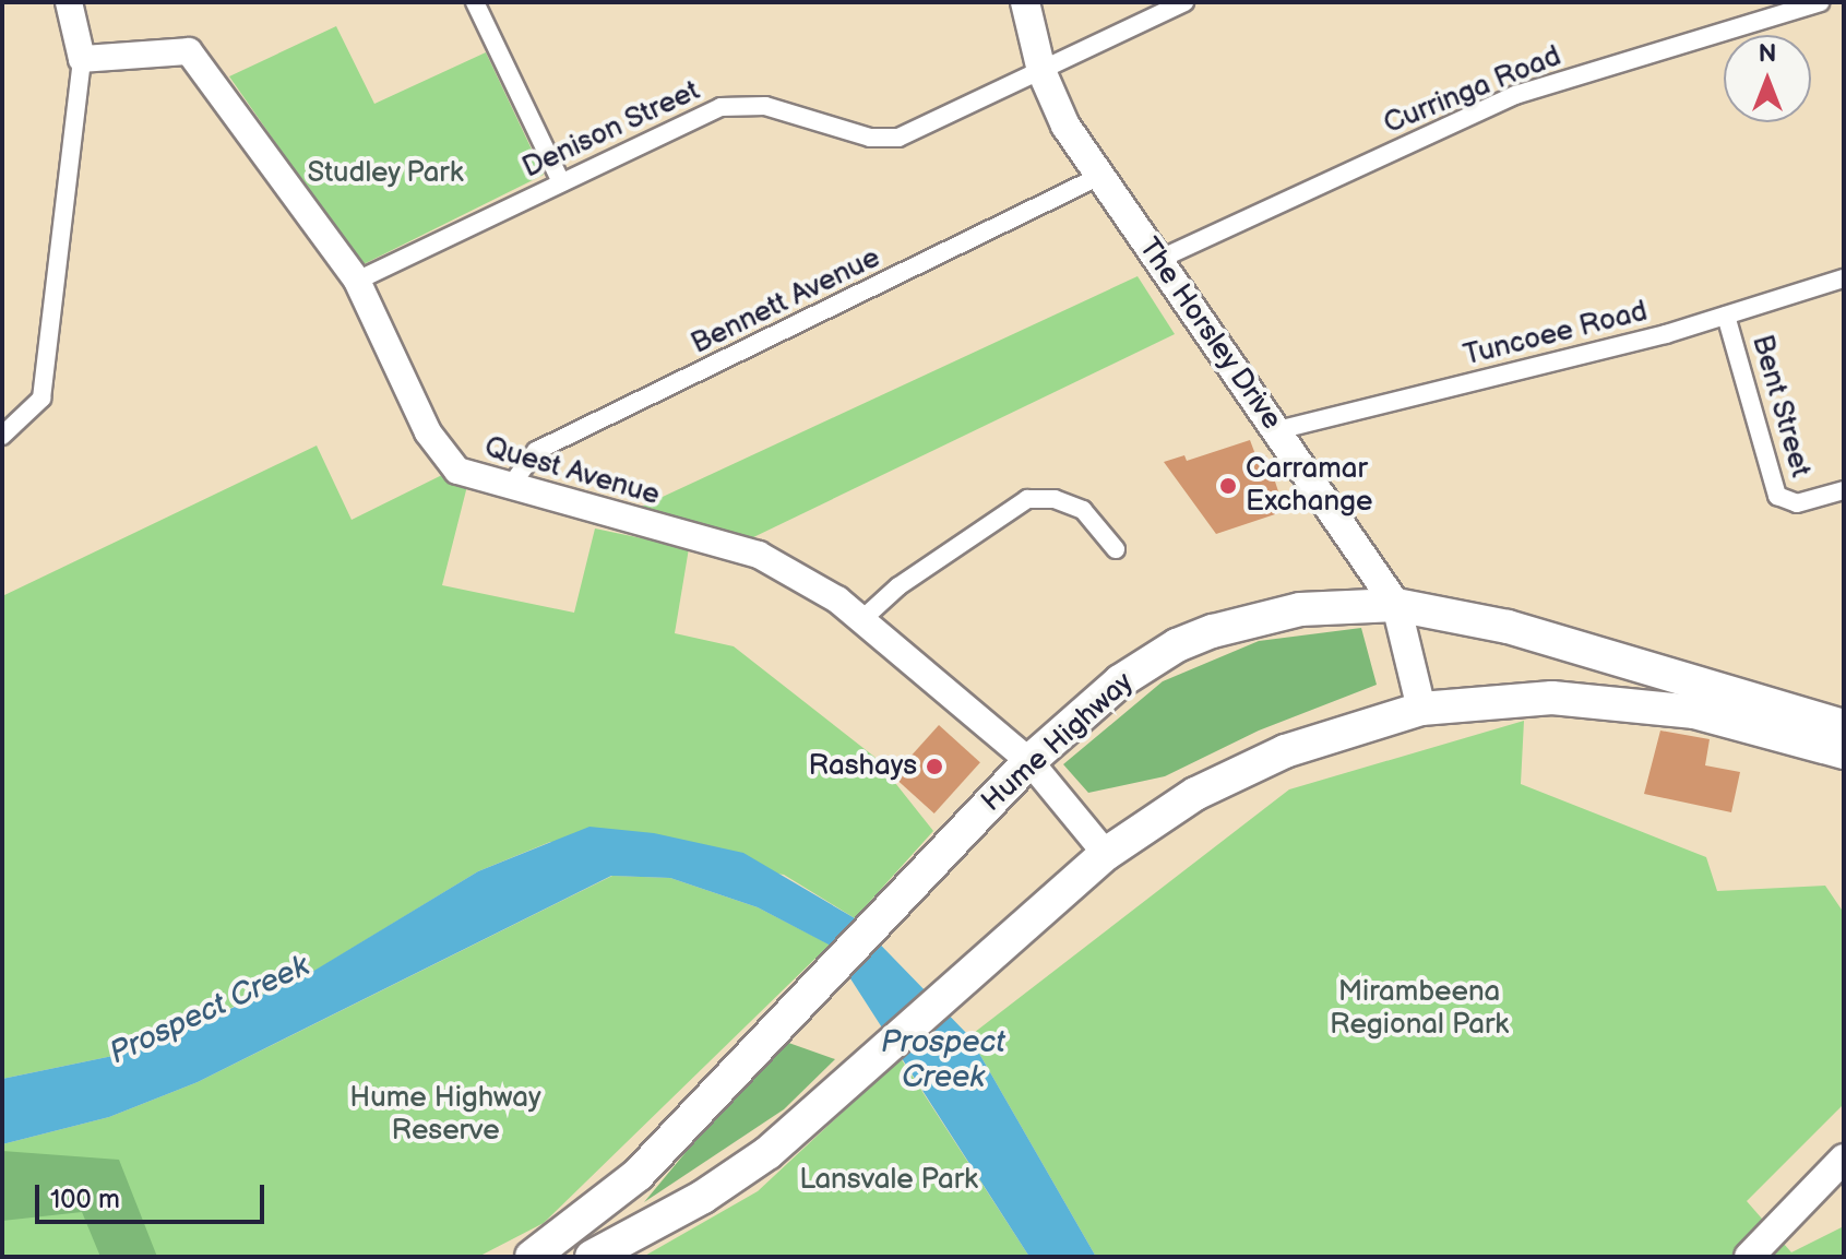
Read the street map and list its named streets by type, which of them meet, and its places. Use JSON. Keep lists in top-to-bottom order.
{
  "streets": {
    "highway": ["Hume Highway"],
    "main road": ["The Horsley Drive"],
    "street": [
      "Curringa Road",
      "Denison Street",
      "Bennett Avenue",
      "Tuncoee Road",
      "Bent Street",
      "Quest Avenue"
    ]
  },
  "crossings": [
    ["Curringa Road", "The Horsley Drive"],
    ["Denison Street", "The Horsley Drive"],
    ["Denison Street", "Quest Avenue"],
    ["Bennett Avenue", "The Horsley Drive"],
    ["Bennett Avenue", "Quest Avenue"],
    ["The Horsley Drive", "Tuncoee Road"],
    ["The Horsley Drive", "Hume Highway"],
    ["Tuncoee Road", "Bent Street"],
    ["Quest Avenue", "Hume Highway"]
  ],
  "water": ["Prospect Creek"],
  "parks": [
    "Studley Park",
    "Mirambeena Regional Park",
    "Hume Highway Reserve",
    "Lansvale Park"
  ],
  "places": ["Carramar Exchange", "Rashays"],
  "scale_bar": "100 m",
  "north": "top"
}
